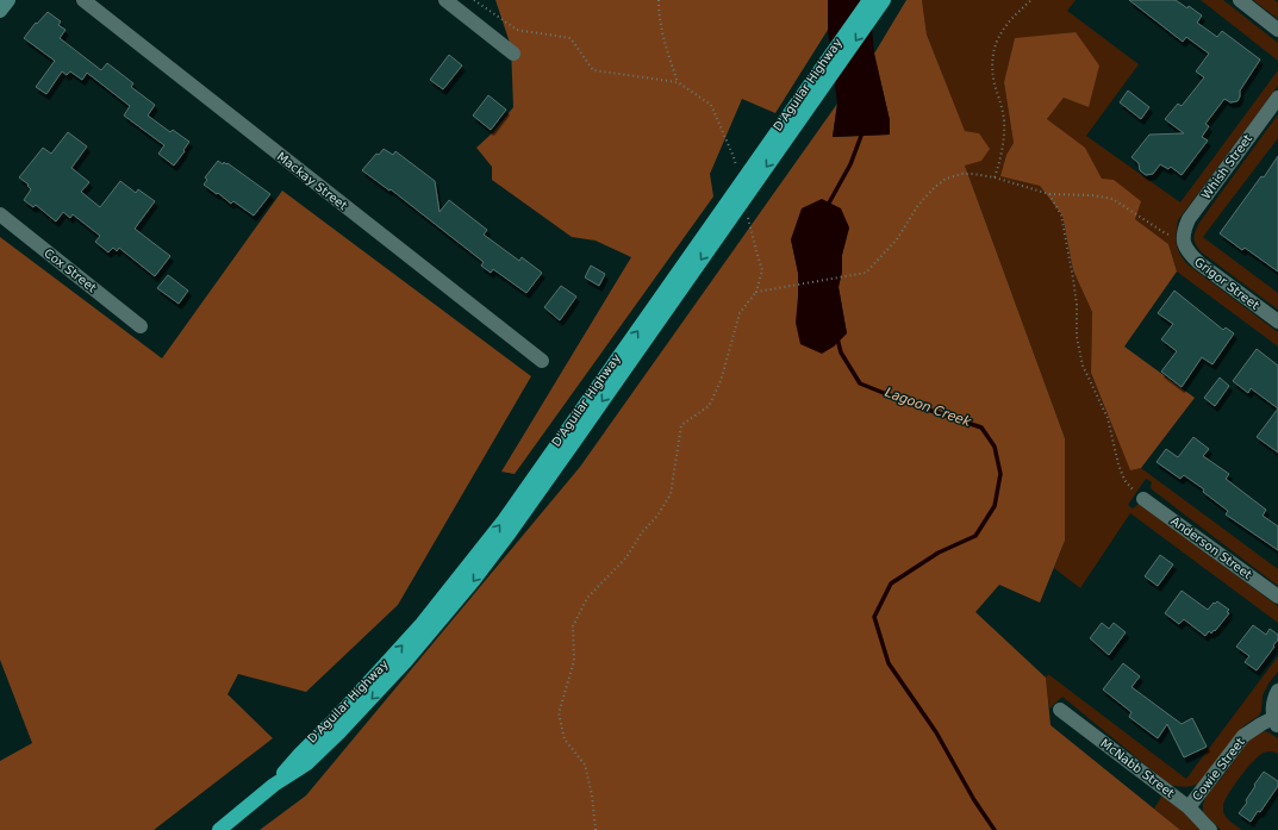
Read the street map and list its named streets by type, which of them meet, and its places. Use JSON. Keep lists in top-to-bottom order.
{
  "streets": {
    "highway": ["D'Aguilar Highway"],
    "street": [
      "Whish Street",
      "Mackay Street",
      "Cox Street",
      "Grigor Street",
      "Anderson Street",
      "McNabb Street",
      "Cowie Street"
    ]
  },
  "crossings": [
    ["Whish Street", "Grigor Street"],
    ["McNabb Street", "Cowie Street"]
  ],
  "water": ["Lagoon Creek"]
}
